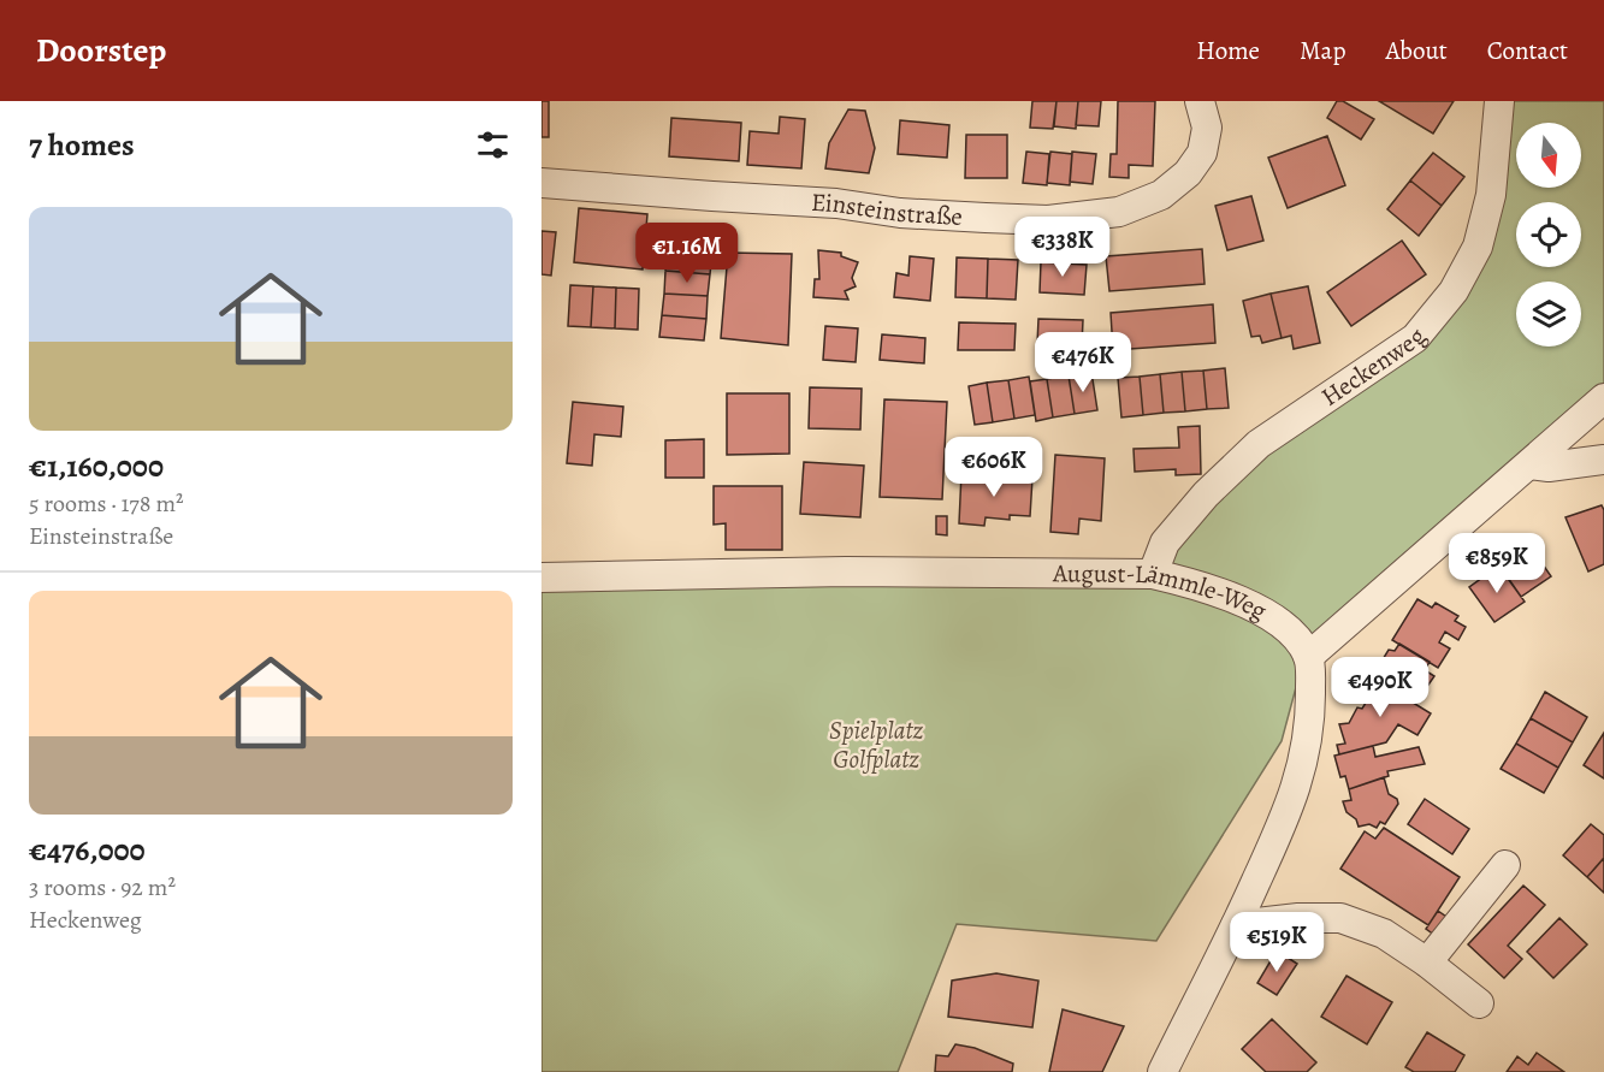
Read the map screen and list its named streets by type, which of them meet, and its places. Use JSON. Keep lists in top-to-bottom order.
{
  "streets": {
    "street": ["Einsteinstraße", "Heckenweg", "August-Lämmle-Weg"]
  },
  "crossings": [
    ["Heckenweg", "August-Lämmle-Weg"]
  ],
  "parks": ["Spielplatz Golfplatz"],
  "north": "bottom",
  "page": {
    "header": "Doorstep",
    "nav": [
      "Home",
      "Map",
      "About",
      "Contact"
    ],
    "heading": "7 homes",
    "list": [
      {
        "name": "€1,160,000",
        "note": "5 rooms · 178 m² · Einsteinstraße"
      },
      {
        "name": "€476,000",
        "note": "3 rooms · 92 m² · Heckenweg"
      }
    ],
    "price": [
      "€338K",
      "€1.16M",
      "€476K",
      "€606K",
      "€859K",
      "€490K",
      "€519K"
    ]
  }
}
